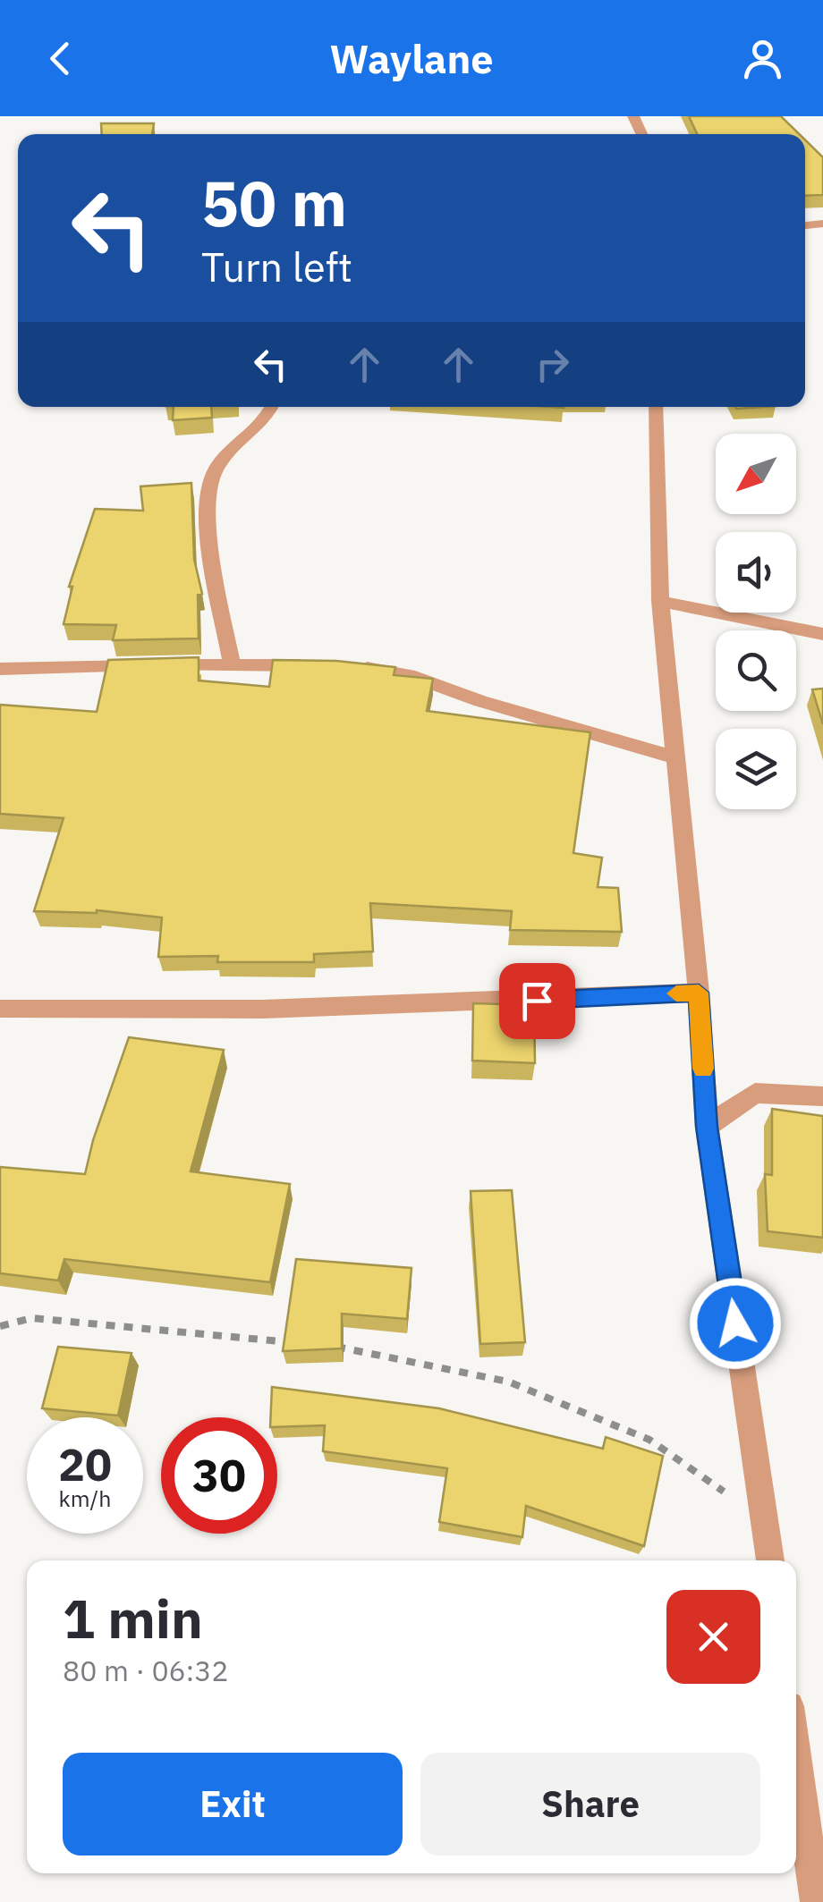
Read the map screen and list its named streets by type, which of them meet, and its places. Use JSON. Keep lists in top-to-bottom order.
{
  "north": "bottom left",
  "page": {
    "header": "Waylane",
    "turn": ["50 m", "Turn left"],
    "speed": "20 km/h",
    "limit": "30",
    "heading": ["1 min", "80 m · 06:32"],
    "buttons": ["Exit", "Share"]
  }
}
